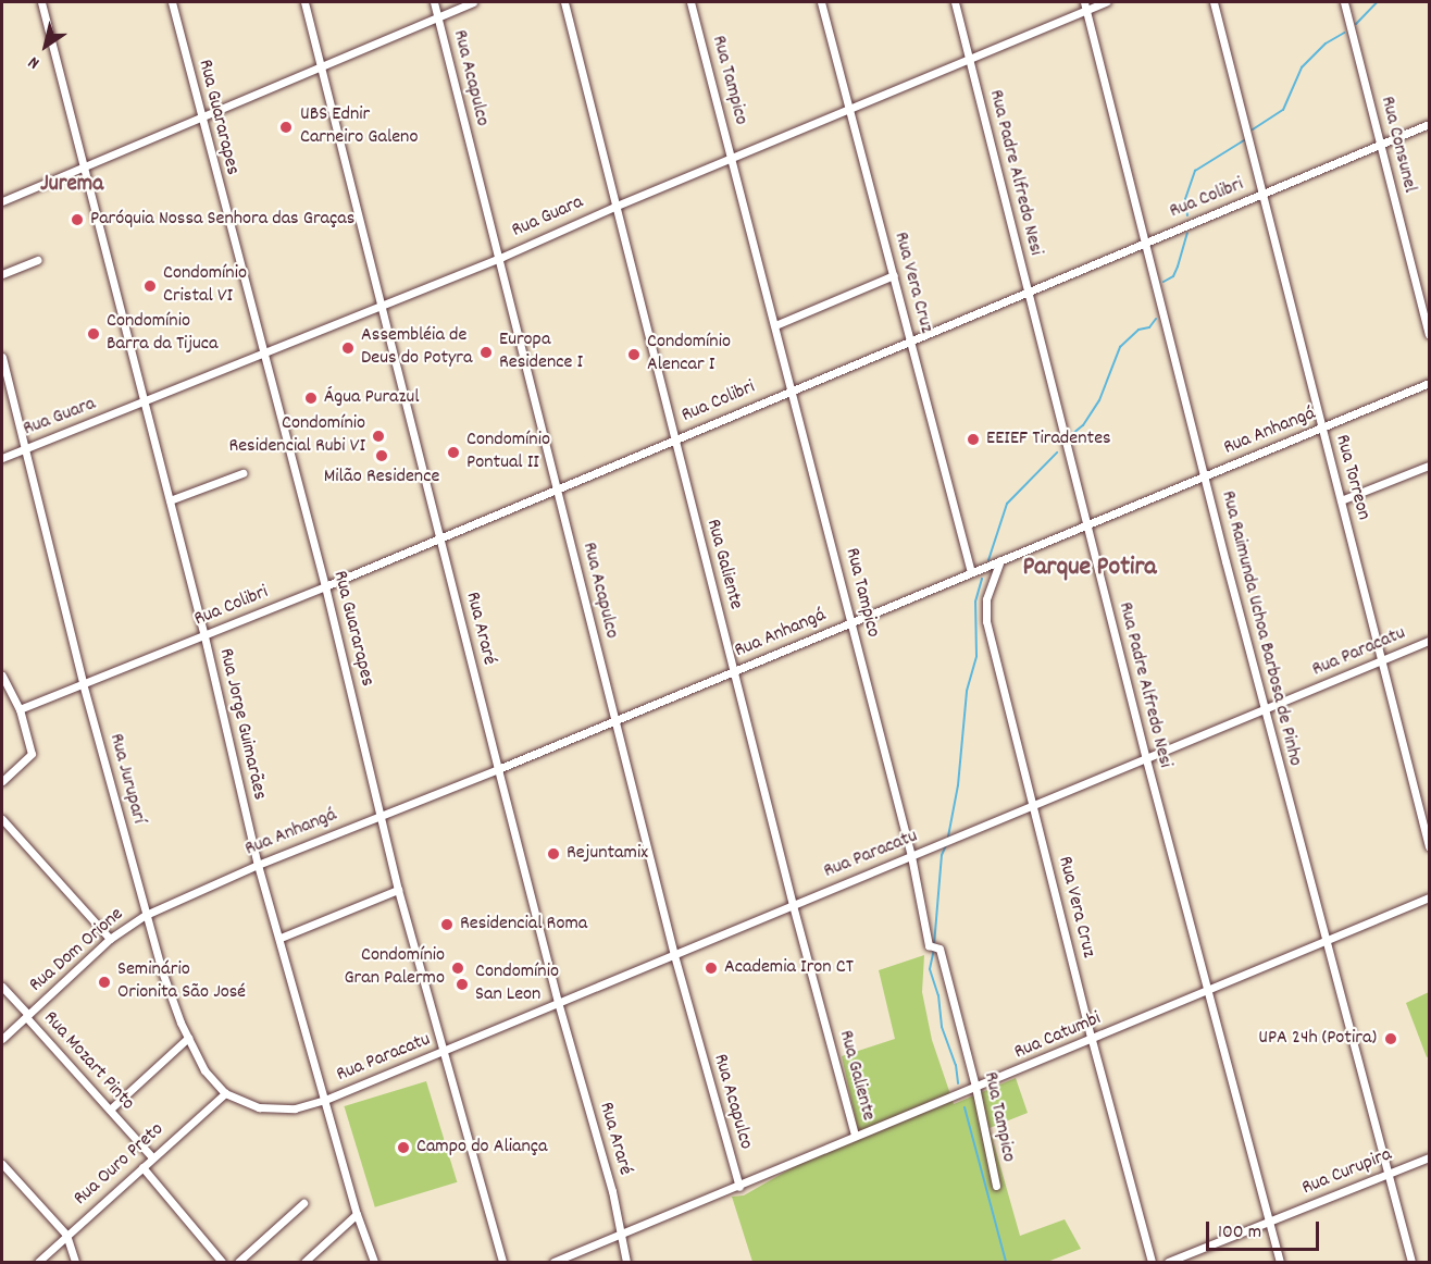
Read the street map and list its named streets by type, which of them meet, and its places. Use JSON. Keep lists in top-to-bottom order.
{
  "streets": {
    "street": [
      "Rua Acapulco",
      "Rua Tampico",
      "Rua Guararapes",
      "Rua Consunel",
      "Rua Padre Alfredo Nesi",
      "Rua Colibri",
      "Rua Guara",
      "Rua Vera Cruz",
      "Rua Anhangá",
      "Rua Torreon",
      "Rua Galiente",
      "Rua Araré",
      "Rua Raimunda Uchoa Barbosa de Pinho",
      "Rua Paracatu",
      "Rua Jorge Guimarães",
      "Rua Juruparí",
      "Rua Dom Orione",
      "Rua Catumbi",
      "Rua Mozart Pinto",
      "Rua Ouro Preto",
      "Rua Curupira"
    ]
  },
  "crossings": [
    ["Rua Acapulco", "Rua Colibri"],
    ["Rua Acapulco", "Rua Guara"],
    ["Rua Acapulco", "Rua Anhangá"],
    ["Rua Acapulco", "Rua Paracatu"],
    ["Rua Acapulco", "Rua Catumbi"],
    ["Rua Tampico", "Rua Colibri"],
    ["Rua Tampico", "Rua Guara"],
    ["Rua Tampico", "Rua Anhangá"],
    ["Rua Tampico", "Rua Paracatu"],
    ["Rua Tampico", "Rua Catumbi"],
    ["Rua Guararapes", "Rua Colibri"],
    ["Rua Guararapes", "Rua Guara"],
    ["Rua Guararapes", "Rua Anhangá"],
    ["Rua Guararapes", "Rua Paracatu"],
    ["Rua Consunel", "Rua Colibri"],
    ["Rua Padre Alfredo Nesi", "Rua Colibri"],
    ["Rua Padre Alfredo Nesi", "Rua Guara"],
    ["Rua Padre Alfredo Nesi", "Rua Anhangá"],
    ["Rua Padre Alfredo Nesi", "Rua Paracatu"],
    ["Rua Padre Alfredo Nesi", "Rua Catumbi"],
    ["Rua Padre Alfredo Nesi", "Rua Curupira"],
    ["Rua Colibri", "Rua Vera Cruz"],
    ["Rua Colibri", "Rua Torreon"],
    ["Rua Colibri", "Rua Galiente"],
    ["Rua Colibri", "Rua Araré"],
    ["Rua Colibri", "Rua Raimunda Uchoa Barbosa de Pinho"],
    ["Rua Colibri", "Rua Jorge Guimarães"],
    ["Rua Colibri", "Rua Juruparí"],
    ["Rua Guara", "Rua Vera Cruz"],
    ["Rua Guara", "Rua Galiente"],
    ["Rua Guara", "Rua Araré"],
    ["Rua Guara", "Rua Raimunda Uchoa Barbosa de Pinho"],
    ["Rua Guara", "Rua Jorge Guimarães"],
    ["Rua Guara", "Rua Juruparí"],
    ["Rua Vera Cruz", "Rua Anhangá"],
    ["Rua Vera Cruz", "Rua Paracatu"],
    ["Rua Vera Cruz", "Rua Catumbi"],
    ["Rua Anhangá", "Rua Torreon"],
    ["Rua Anhangá", "Rua Galiente"],
    ["Rua Anhangá", "Rua Araré"],
    ["Rua Anhangá", "Rua Raimunda Uchoa Barbosa de Pinho"],
    ["Rua Anhangá", "Rua Jorge Guimarães"],
    ["Rua Anhangá", "Rua Juruparí"],
    ["Rua Anhangá", "Rua Dom Orione"],
    ["Rua Torreon", "Rua Paracatu"],
    ["Rua Galiente", "Rua Paracatu"],
    ["Rua Galiente", "Rua Catumbi"],
    ["Rua Araré", "Rua Paracatu"],
    ["Rua Araré", "Rua Catumbi"],
    ["Rua Raimunda Uchoa Barbosa de Pinho", "Rua Paracatu"],
    ["Rua Raimunda Uchoa Barbosa de Pinho", "Rua Catumbi"],
    ["Rua Raimunda Uchoa Barbosa de Pinho", "Rua Curupira"],
    ["Rua Paracatu", "Rua Jorge Guimarães"],
    ["Rua Paracatu", "Rua Juruparí"],
    ["Rua Jorge Guimarães", "Rua Juruparí"],
    ["Rua Juruparí", "Rua Dom Orione"],
    ["Rua Juruparí", "Rua Ouro Preto"],
    ["Rua Dom Orione", "Rua Mozart Pinto"],
    ["Rua Mozart Pinto", "Rua Ouro Preto"]
  ],
  "districts": ["Jurema", "Parque Potira"],
  "places": [
    "UBS Ednir Carneiro Galeno",
    "Paróquia Nossa Senhora das Graças",
    "Condomínio Cristal VI",
    "Condomínio Barra da Tijuca",
    "Assembléia de Deus do Potyra",
    "Europa Residence I",
    "Condomínio Alencar I",
    "Água Purazul",
    "Condomínio Residencial Rubi VI",
    "EEIEF Tiradentes",
    "Condomínio Pontual II",
    "Milão Residence",
    "Rejuntamix",
    "Residencial Roma",
    "Condomínio Gran Palermo",
    "Academia Iron CT",
    "Seminário Orionita São José",
    "Condomínio San Leon",
    "UPA 24h (Potira)",
    "Campo do Aliança"
  ],
  "scale_bar": "100 m",
  "north": "bottom left"
}
